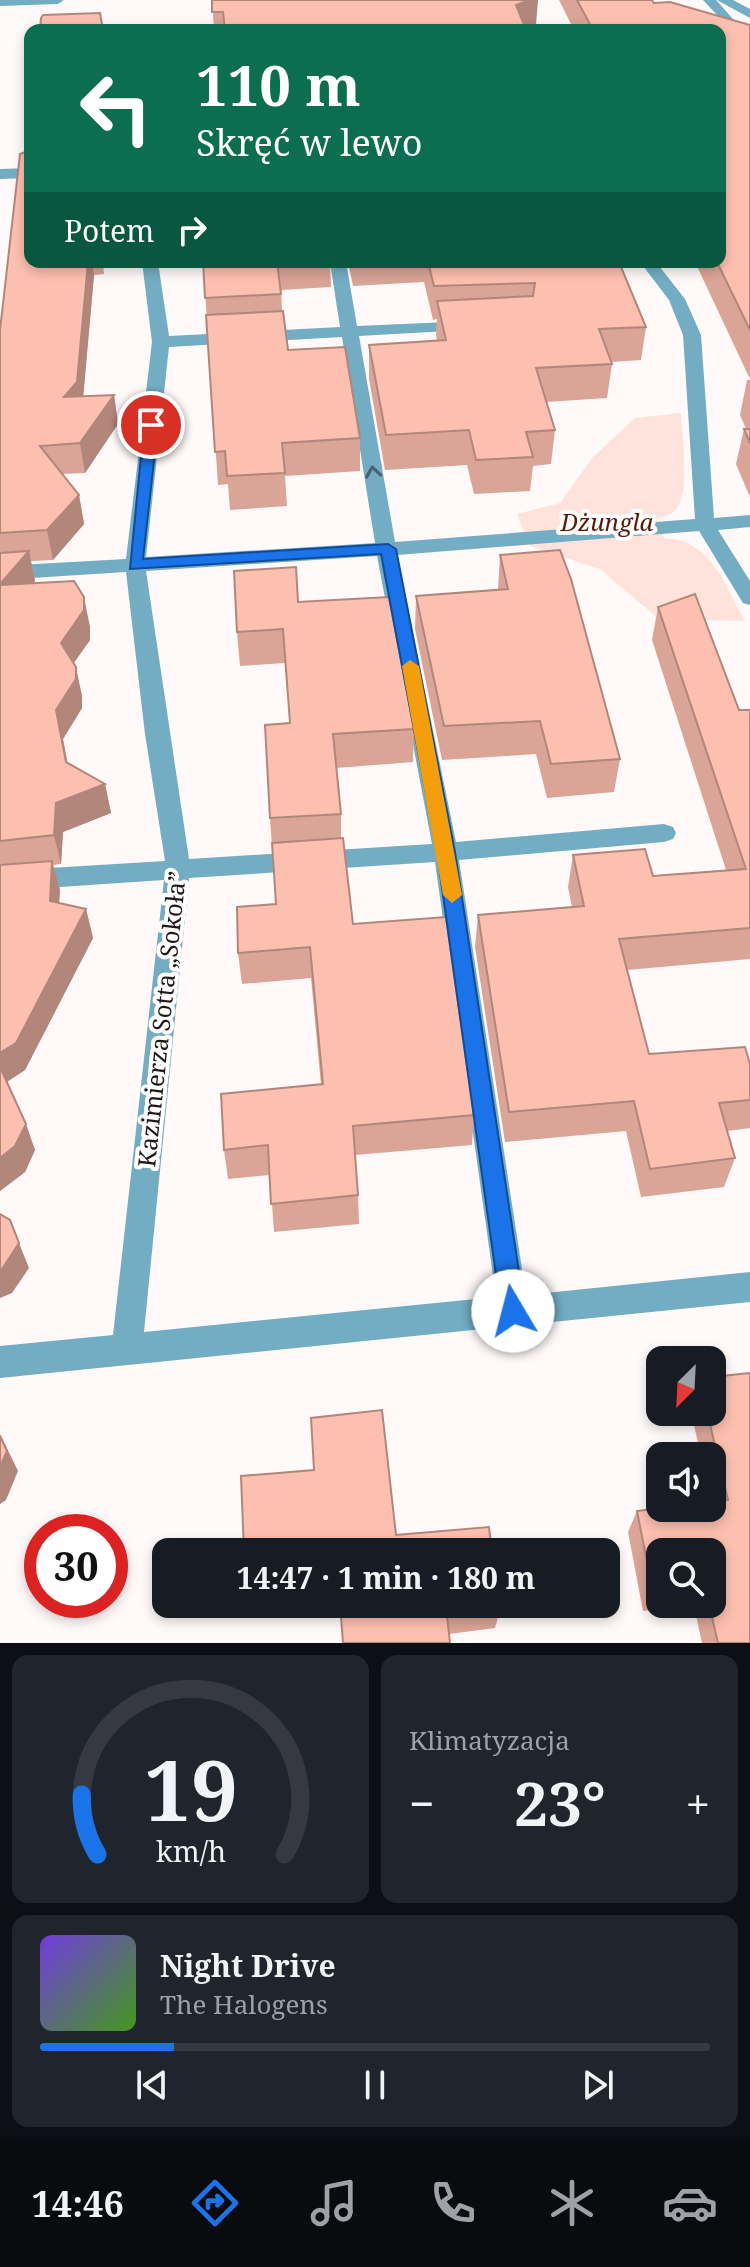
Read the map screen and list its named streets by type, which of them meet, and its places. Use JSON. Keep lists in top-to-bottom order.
{
  "streets": {
    "street": ["Kazimierza Sotta „Sokoła”"]
  },
  "parks": ["Dżungla"],
  "north": "bottom left",
  "page": {
    "turn": ["110 m", "Skręć w lewo"],
    "then": "Potem",
    "limit": "30",
    "trip": "14:47 · 1 min · 180 m",
    "tile": "Klimatyzacja",
    "heat": ["−", "23°", "+"],
    "song": ["Night Drive", "The Halogens"],
    "tabs": "14:46",
    "gauge": ["19", "km/h"]
  }
}
